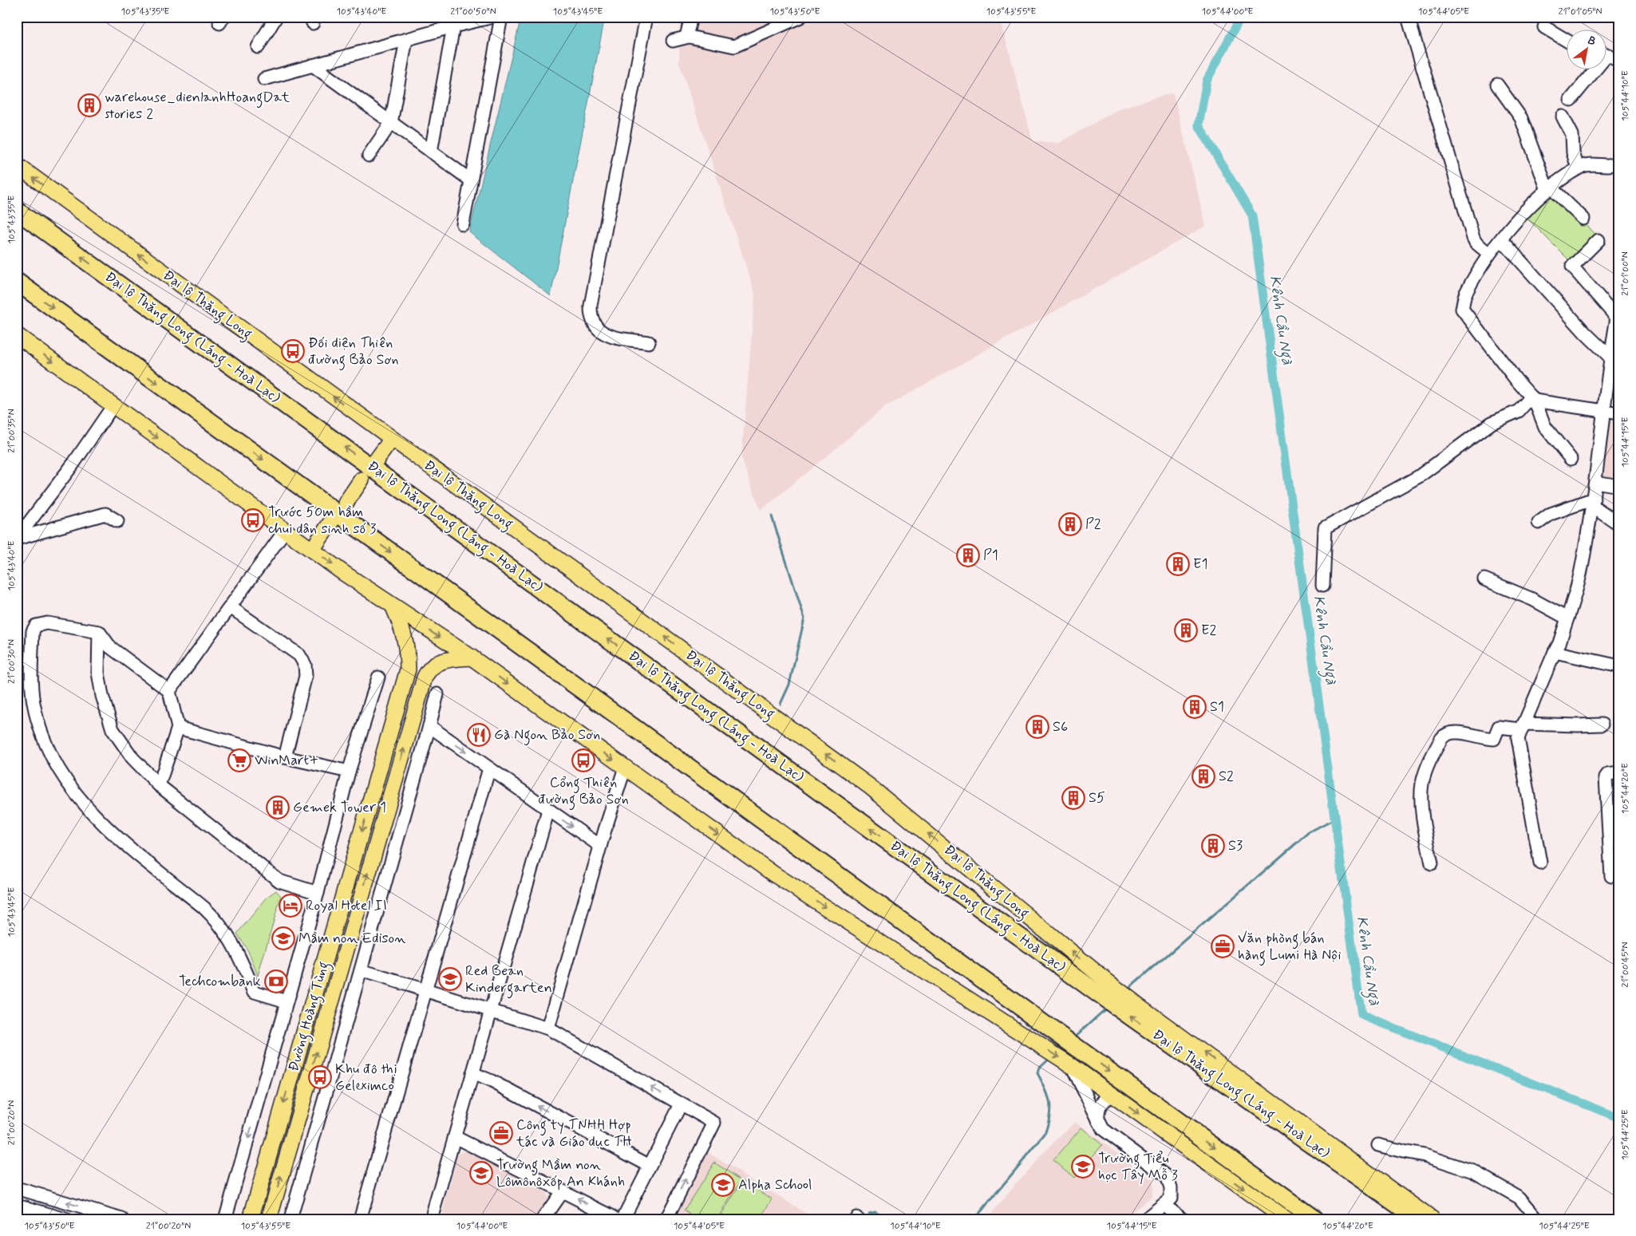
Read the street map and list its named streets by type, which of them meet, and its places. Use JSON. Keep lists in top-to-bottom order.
{
  "streets": {
    "highway": ["Đại lộ Thăng Long (Láng - Hoà Lạc)"],
    "main road": ["Đại lộ Thăng Long", "Đường Hoàng Tùng"]
  },
  "crossings": [
    ["Đại lộ Thăng Long", "Đại lộ Thăng Long (Láng - Hoà Lạc)"]
  ],
  "water": ["Kênh Cầu Ngà"],
  "places": {
    "building": [
      "warehouse_dienlanhHoangDat stories 2",
      "P2",
      "P1",
      "E1",
      "E2",
      "S1",
      "S6",
      "S2",
      "S5",
      "Gemek Tower 1",
      "S3"
    ],
    "bus stop": [
      "Đối diện Thiên đường Bảo Sơn",
      "Trước 50m hầm chui dân sinh số 3",
      "Cổng Thiên đường Bảo Sơn",
      "Khu đô thị Geleximco"
    ],
    "restaurant": ["Gà Ngon Bảo Sơn"],
    "supermarket": ["WinMart+"],
    "hotel": ["Royal Hotel II"],
    "school or university": [
      "Mầm non Edison",
      "Red Bean Kindergarten",
      "Trường Tiểu học Tây Mỗ 3",
      "Trường Mầm non Lômônôxốp An Khánh",
      "Alpha School"
    ],
    "office": ["Văn phòng bán hàng Lumi Hà Nội", "Công ty TNHH Hợp tác và Giáo dục TH"],
    "bank": ["Techcombank"]
  },
  "north": "top right",
  "coordinates": [
    "105°43'35\"E",
    "105°43'40\"E",
    "21°00'50\"N",
    "105°43'45\"E",
    "105°43'50\"E",
    "105°43'55\"E",
    "105°44'00\"E",
    "105°44'05\"E",
    "21°01'05\"N",
    "105°44'10\"E",
    "21°01'00\"N",
    "21°00'35\"N",
    "105°44'15\"E",
    "21°00'30\"N",
    "105°44'20\"E",
    "21°00'45\"N",
    "21°00'20\"N",
    "105°44'25\"E"
  ]
}
